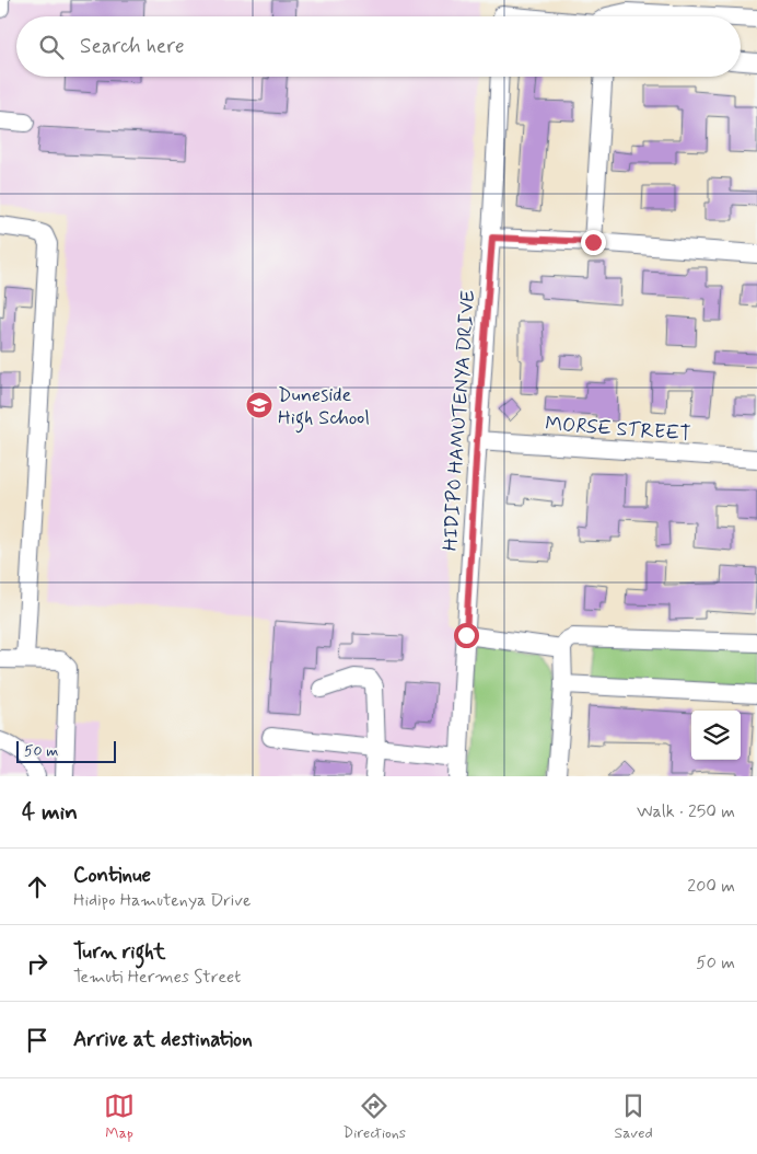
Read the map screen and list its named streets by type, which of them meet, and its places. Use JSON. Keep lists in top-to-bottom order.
{
  "streets": {
    "street": ["HIDIPO HAMUTENYA DRIVE", "MORSE STREET"]
  },
  "crossings": [
    ["HIDIPO HAMUTENYA DRIVE", "MORSE STREET"]
  ],
  "places": {
    "school or university": ["Duneside High School"]
  },
  "scale_bar": "50 m",
  "page": {
    "search": "Search here",
    "scale": "50 m",
    "heading": ["4 min", "Walk · 250 m"],
    "list": [
      ["Continue", "Hidipo Hamutenya Drive", "200 m"],
      ["Turn right", "Temuti Hermes Street", "50 m"],
      "Arrive at destination"
    ],
    "nav": ["Map", "Directions", "Saved"]
  }
}
